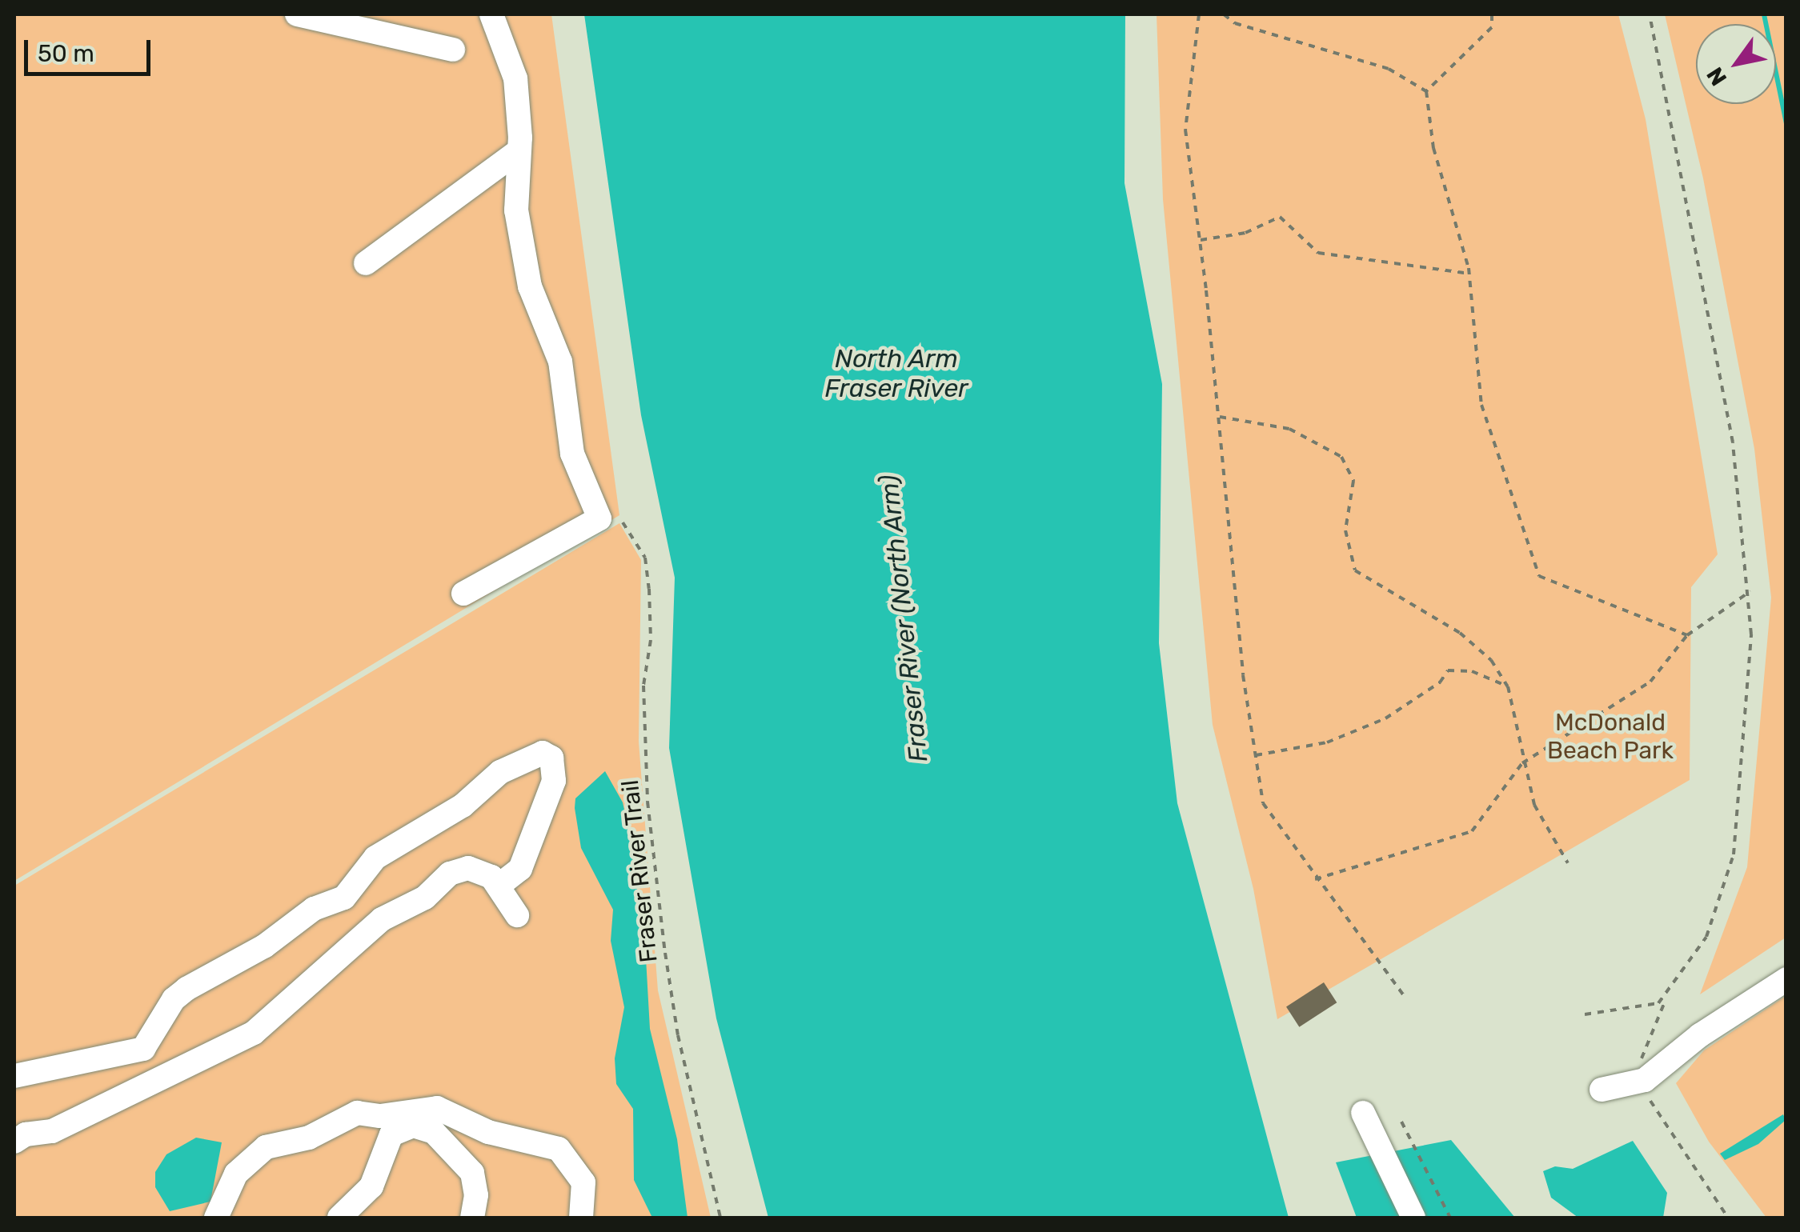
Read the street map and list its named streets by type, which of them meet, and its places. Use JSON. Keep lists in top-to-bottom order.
{
  "streets": {
    "path": ["Fraser River Trail"]
  },
  "water": ["North Arm Fraser River", "Fraser River (North Arm)"],
  "parks": ["McDonald Beach Park"],
  "scale_bar": "50 m",
  "north": "bottom left"
}
